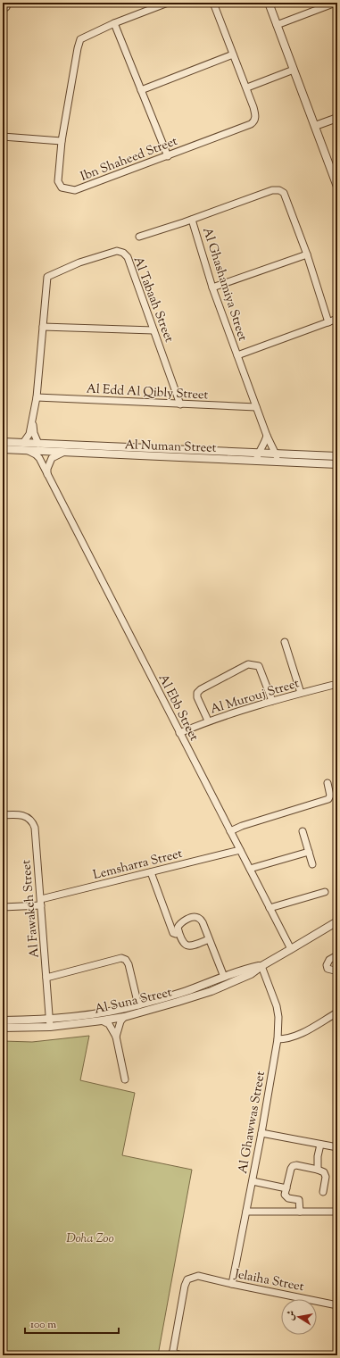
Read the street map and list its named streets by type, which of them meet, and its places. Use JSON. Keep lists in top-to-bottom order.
{
  "streets": {
    "street": [
      "Ibn Shaheed Street",
      "Al Ghashamiya Street",
      "Al Tabaah Street",
      "Al Edd Al Qibly Street",
      "Al Numan Street",
      "Al Murouj Street",
      "Al Ebb Street",
      "Lemsharra Street",
      "Al Fawakeh Street",
      "Al Suna Street",
      "Al Ghawwas Street",
      "Jelaiha Street"
    ]
  },
  "crossings": [
    ["Al Ghashamiya Street", "Al Edd Al Qibly Street"],
    ["Al Ghashamiya Street", "Al Numan Street"],
    ["Al Tabaah Street", "Al Edd Al Qibly Street"],
    ["Al Tabaah Street", "Al Numan Street"],
    ["Al Numan Street", "Al Ebb Street"],
    ["Al Murouj Street", "Al Ebb Street"],
    ["Al Ebb Street", "Lemsharra Street"],
    ["Al Ebb Street", "Al Suna Street"],
    ["Lemsharra Street", "Al Fawakeh Street"],
    ["Al Fawakeh Street", "Al Suna Street"],
    ["Al Suna Street", "Al Ghawwas Street"],
    ["Al Ghawwas Street", "Jelaiha Street"]
  ],
  "parks": ["Doha Zoo"],
  "scale_bar": "100 m",
  "north": "left"
}
